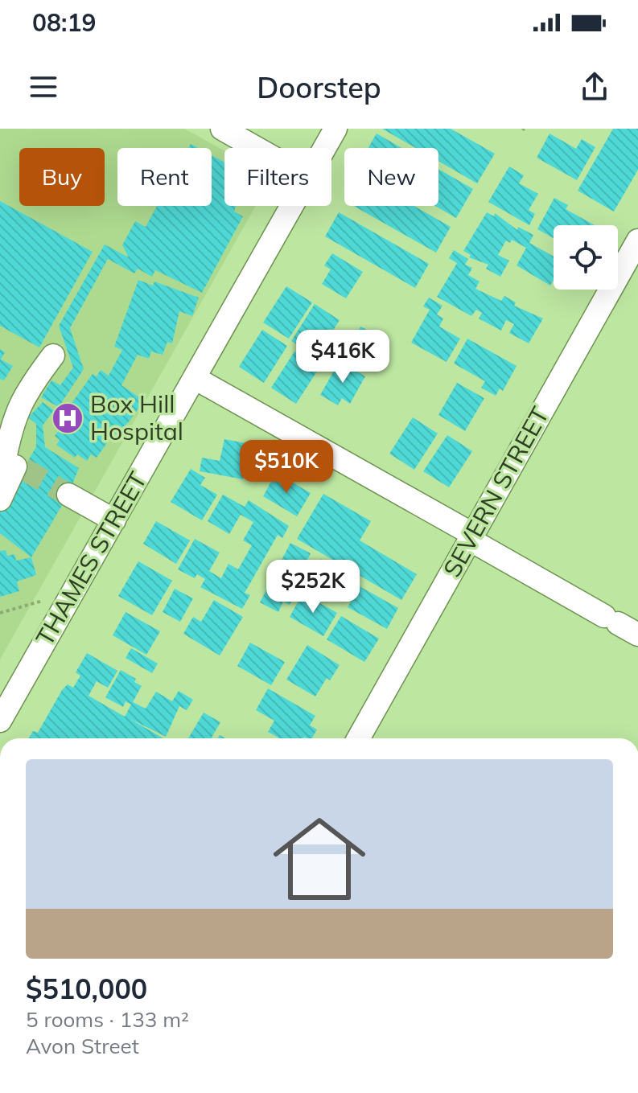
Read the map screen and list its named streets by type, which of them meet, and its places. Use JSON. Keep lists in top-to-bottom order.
{
  "streets": {
    "street": ["SEVERN STREET", "THAMES STREET"]
  },
  "places": {
    "hospital": ["Box Hill Hospital"]
  },
  "page": {
    "status": "08:19",
    "header": "Doorstep",
    "chip": [
      "Buy",
      "Rent",
      "Filters",
      "New"
    ],
    "price": ["$416K", "$510K", "$252K"],
    "list": [
      {
        "name": "$510,000",
        "note": "5 rooms · 133 m² · Avon Street"
      }
    ]
  }
}
